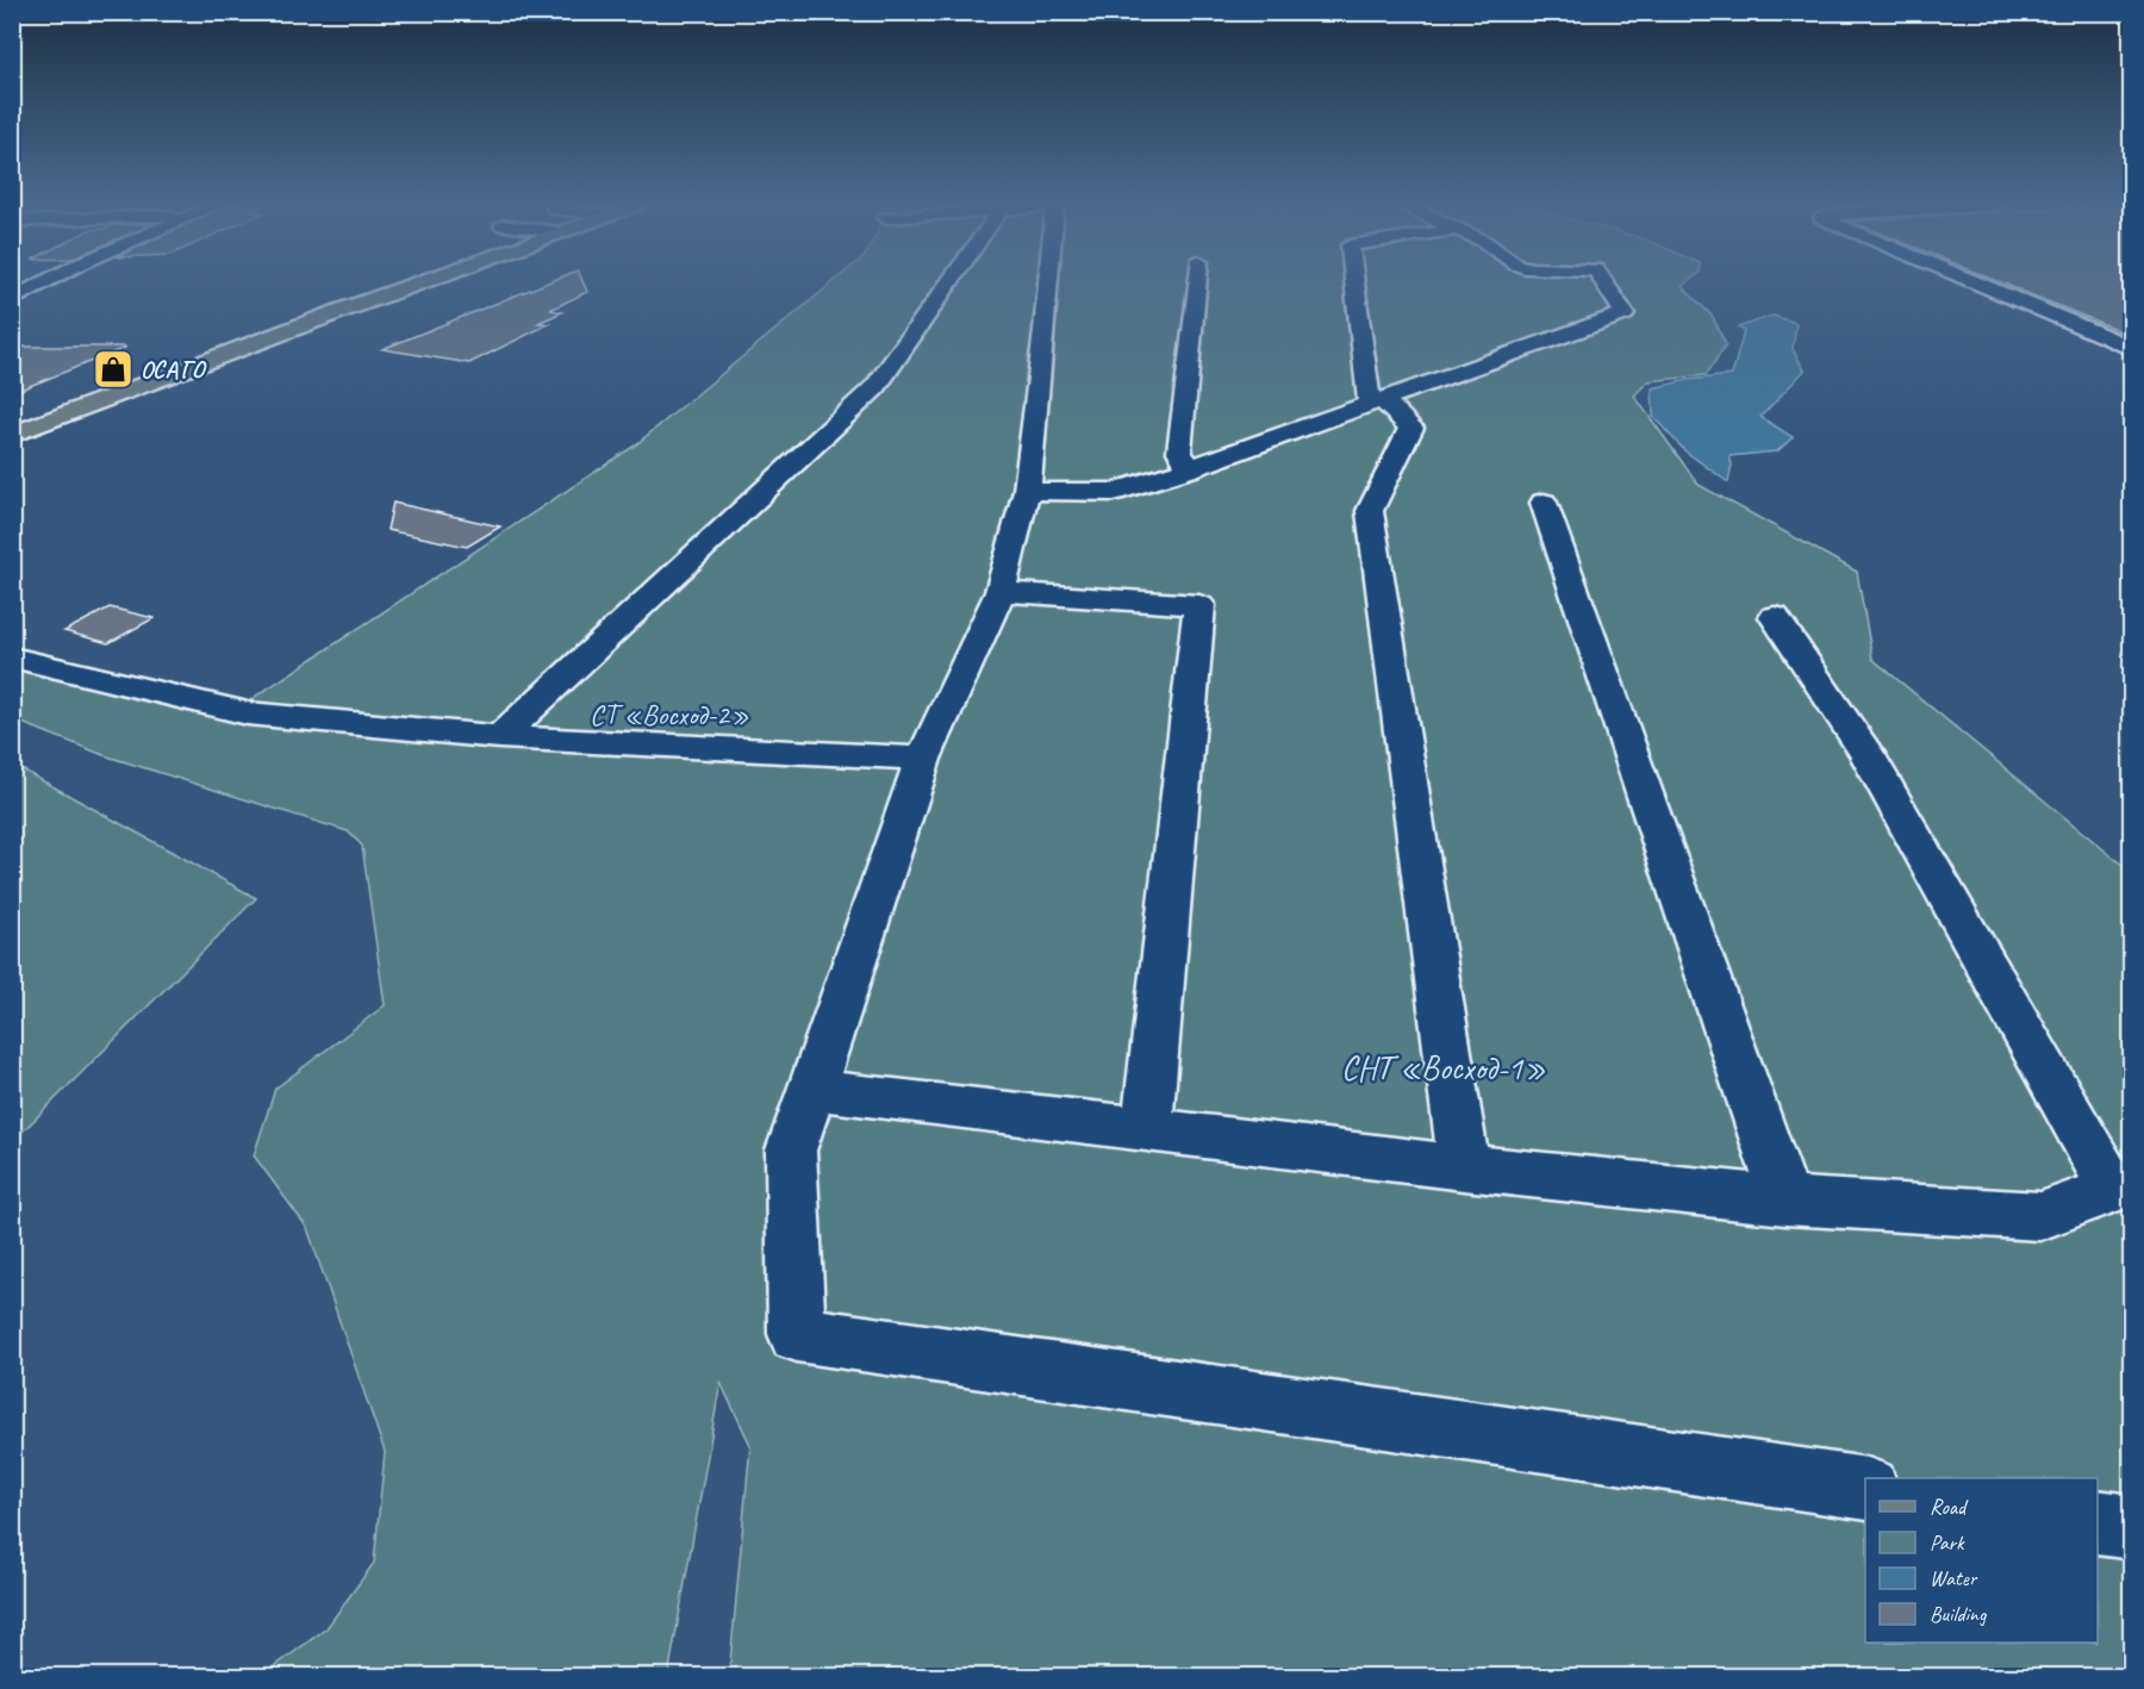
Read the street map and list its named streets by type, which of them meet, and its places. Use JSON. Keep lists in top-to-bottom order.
{
  "parks": ["СТ «Восход-2»", "СНТ «Восход-1»"],
  "places": {
    "shop": ["ОСАГО"]
  },
  "legend": [
    "Road",
    "Park",
    "Water",
    "Building"
  ]
}
